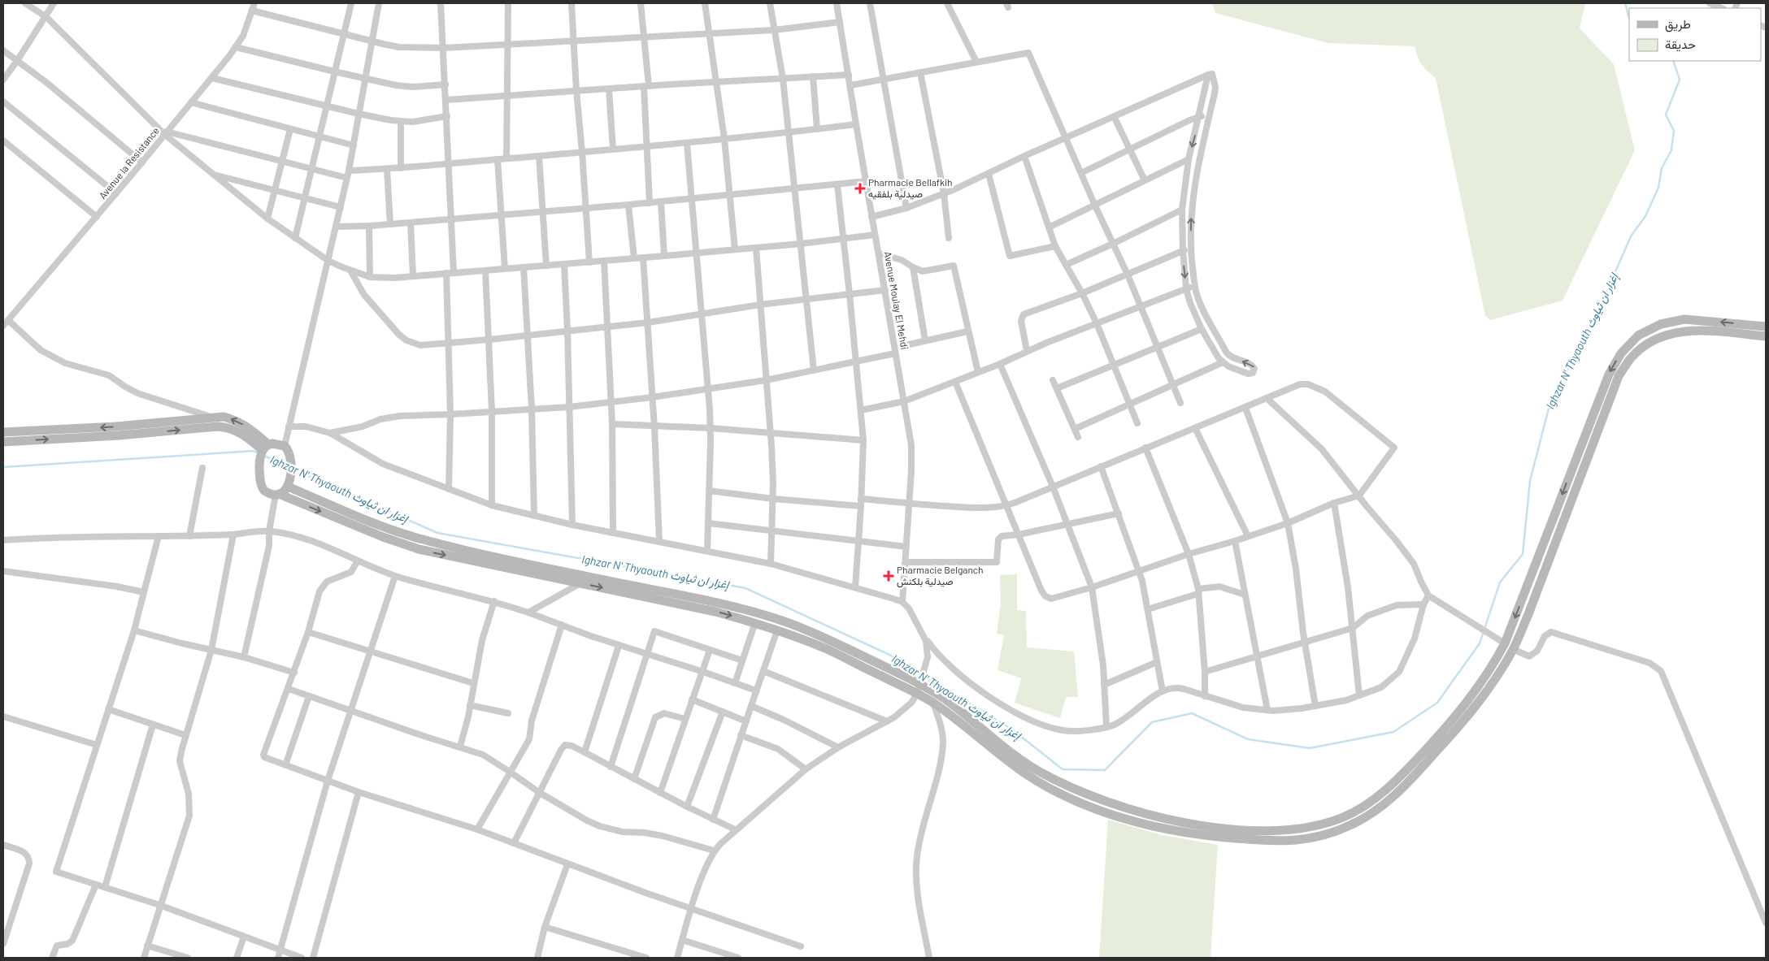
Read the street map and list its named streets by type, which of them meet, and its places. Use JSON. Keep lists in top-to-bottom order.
{
  "streets": {
    "street": ["Avenue la Resistance", "Avenue Moulay El Mehdi"]
  },
  "water": ["Ighzar N' Thyaouth إغزار ان ثياوث"],
  "places": {
    "health": ["Pharmacie Bellafkih صيدلية بلفقيه", "Pharmacie Belganch صيدلية بلكنش"]
  },
  "legend": ["طريق", "حديقة"]
}
